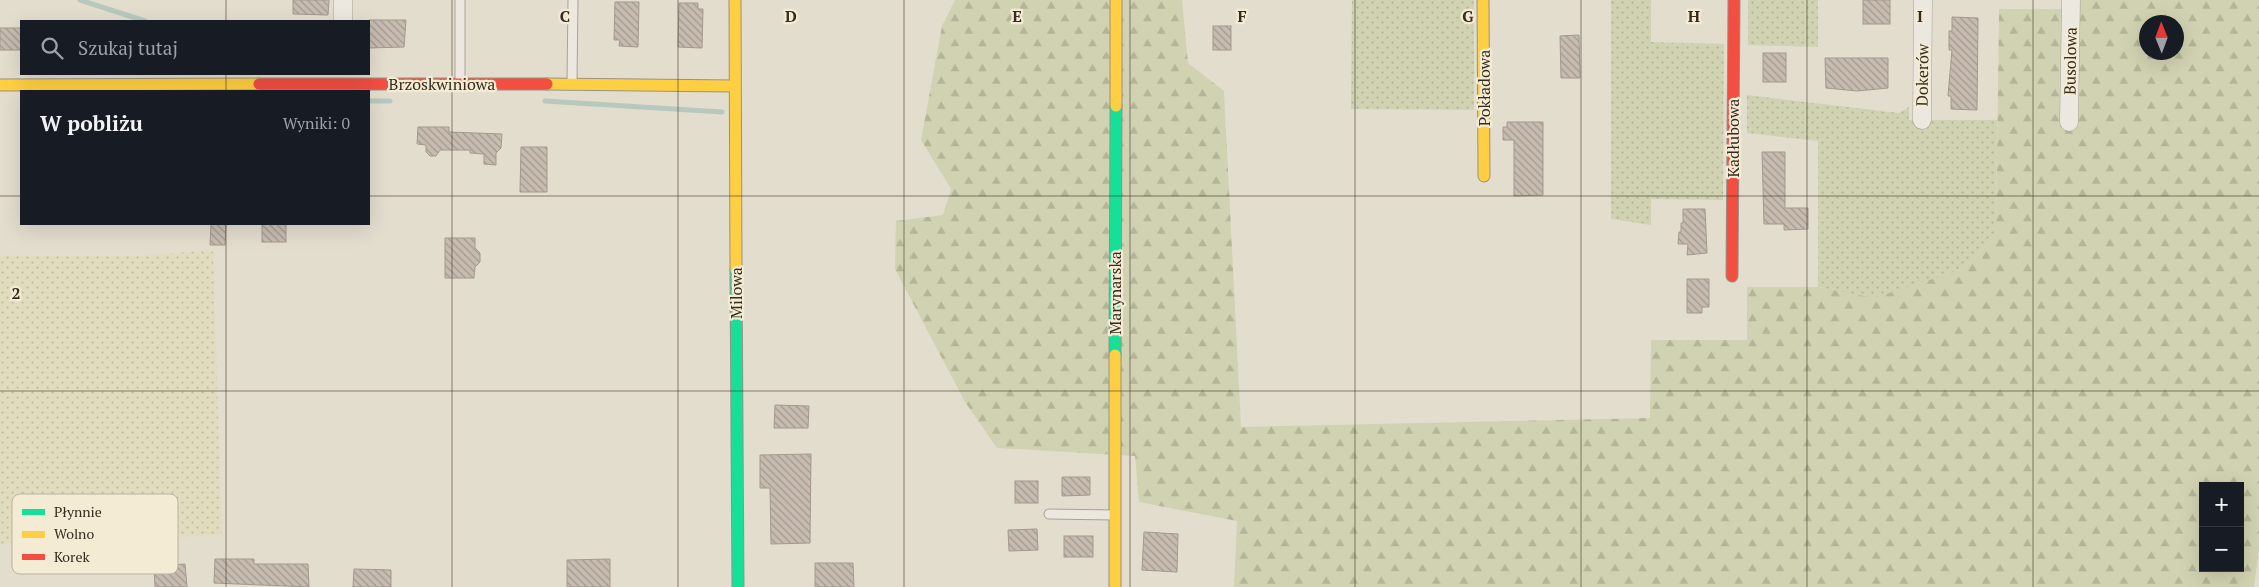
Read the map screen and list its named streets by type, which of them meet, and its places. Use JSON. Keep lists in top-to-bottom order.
{
  "streets": {
    "street": [
      "Busolowa",
      "Dokerów",
      "Brzoskwiniowa",
      "Pokładowa",
      "Kadłubowa",
      "Milowa",
      "Marynarska"
    ]
  },
  "crossings": [
    ["Brzoskwiniowa", "Milowa"]
  ],
  "legend": ["Płynnie", "Wolno", "Korek"],
  "north": "top",
  "page": {
    "search": "Szukaj tutaj",
    "heading": ["W pobliżu", "Wyniki: 0"],
    "map_buttons": ["+", "−"]
  },
  "grid": {
    "columns": [
      "C",
      "D",
      "E",
      "F",
      "G",
      "H",
      "I"
    ],
    "rows": ["2"]
  }
}
